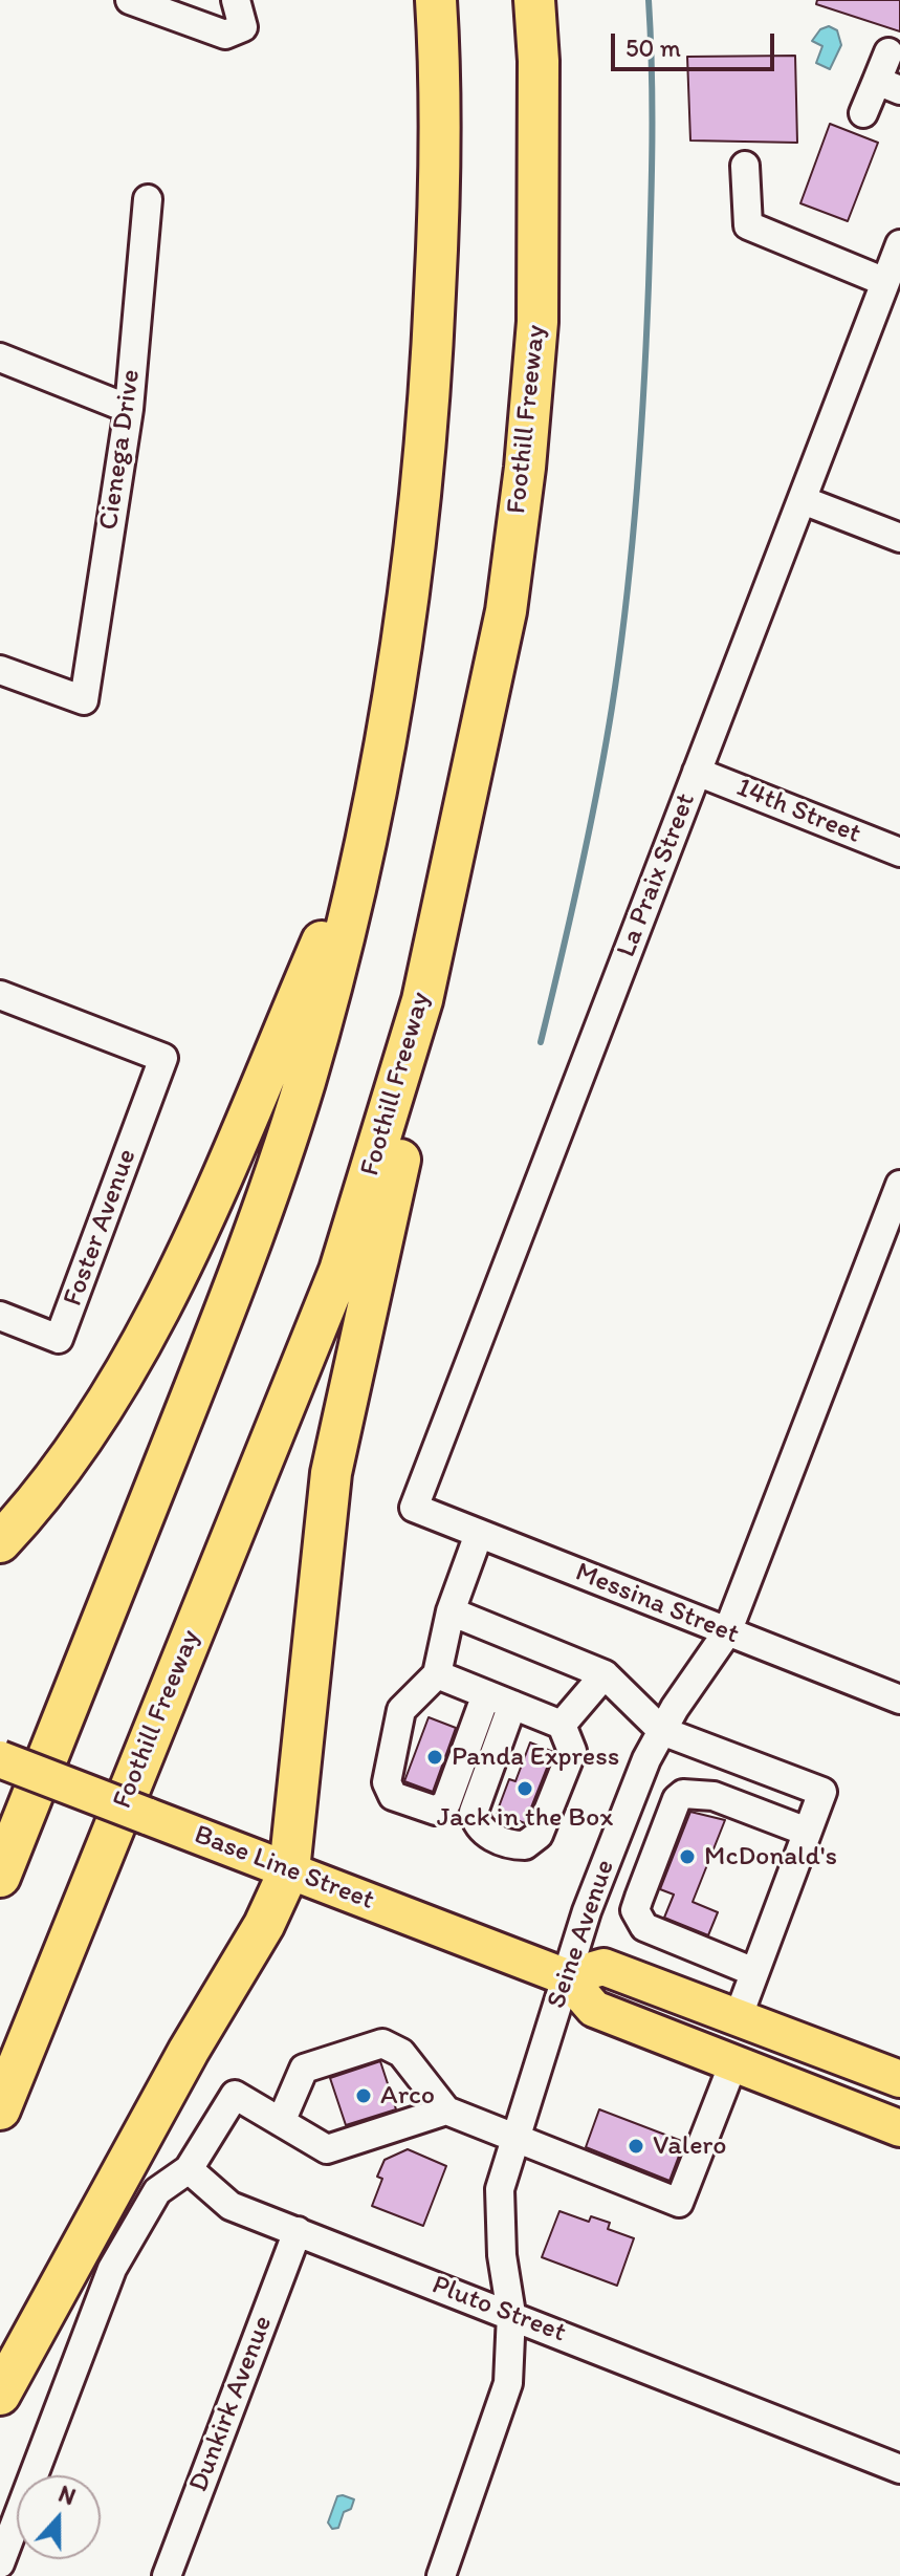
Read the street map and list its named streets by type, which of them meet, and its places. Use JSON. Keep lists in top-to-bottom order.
{
  "streets": {
    "highway": ["Foothill Freeway"],
    "main road": ["Base Line Street"],
    "street": [
      "Cienega Drive",
      "14th Street",
      "La Praix Street",
      "Foster Avenue",
      "Messina Street",
      "Seine Avenue",
      "Pluto Street",
      "Dunkirk Avenue"
    ]
  },
  "crossings": [
    ["14th Street", "La Praix Street"],
    ["La Praix Street", "Messina Street"],
    ["Messina Street", "Seine Avenue"],
    ["Base Line Street", "Seine Avenue"],
    ["Seine Avenue", "Pluto Street"],
    ["Pluto Street", "Dunkirk Avenue"]
  ],
  "places": [
    "Panda Express",
    "Jack in the Box",
    "McDonald's",
    "Arco",
    "Valero"
  ],
  "scale_bar": "50 m",
  "north": "top"
}
